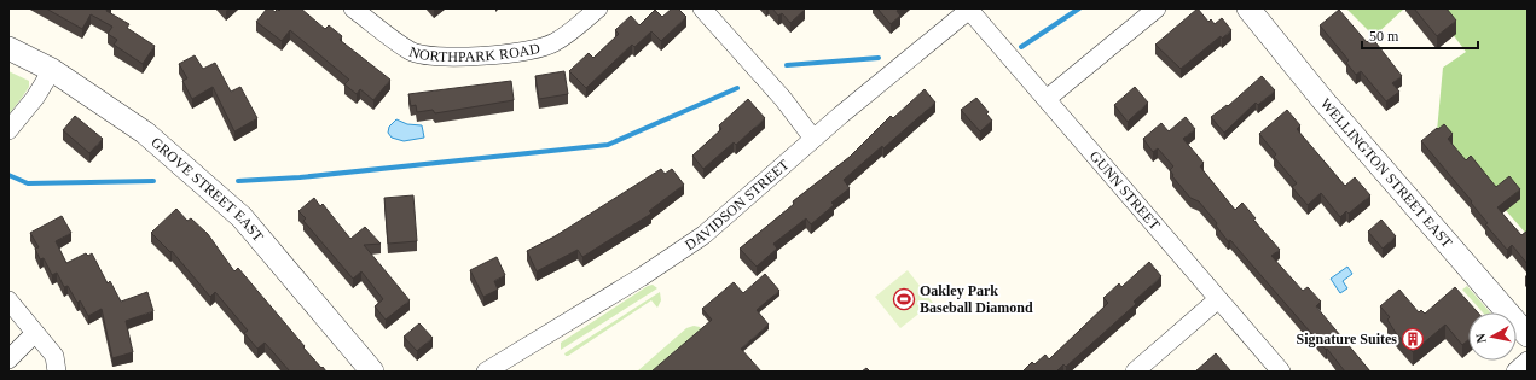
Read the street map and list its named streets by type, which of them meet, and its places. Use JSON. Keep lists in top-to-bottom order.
{
  "streets": {
    "street": [
      "NORTHPARK ROAD",
      "WELLINGTON STREET EAST",
      "GUNN STREET",
      "GROVE STREET EAST",
      "DAVIDSON STREET"
    ]
  },
  "crossings": [
    ["GUNN STREET", "DAVIDSON STREET"]
  ],
  "places": {
    "sports": ["Oakley Park Baseball Diamond"],
    "building": ["Signature Suites"]
  },
  "scale_bar": "50 m",
  "north": "left"
}
